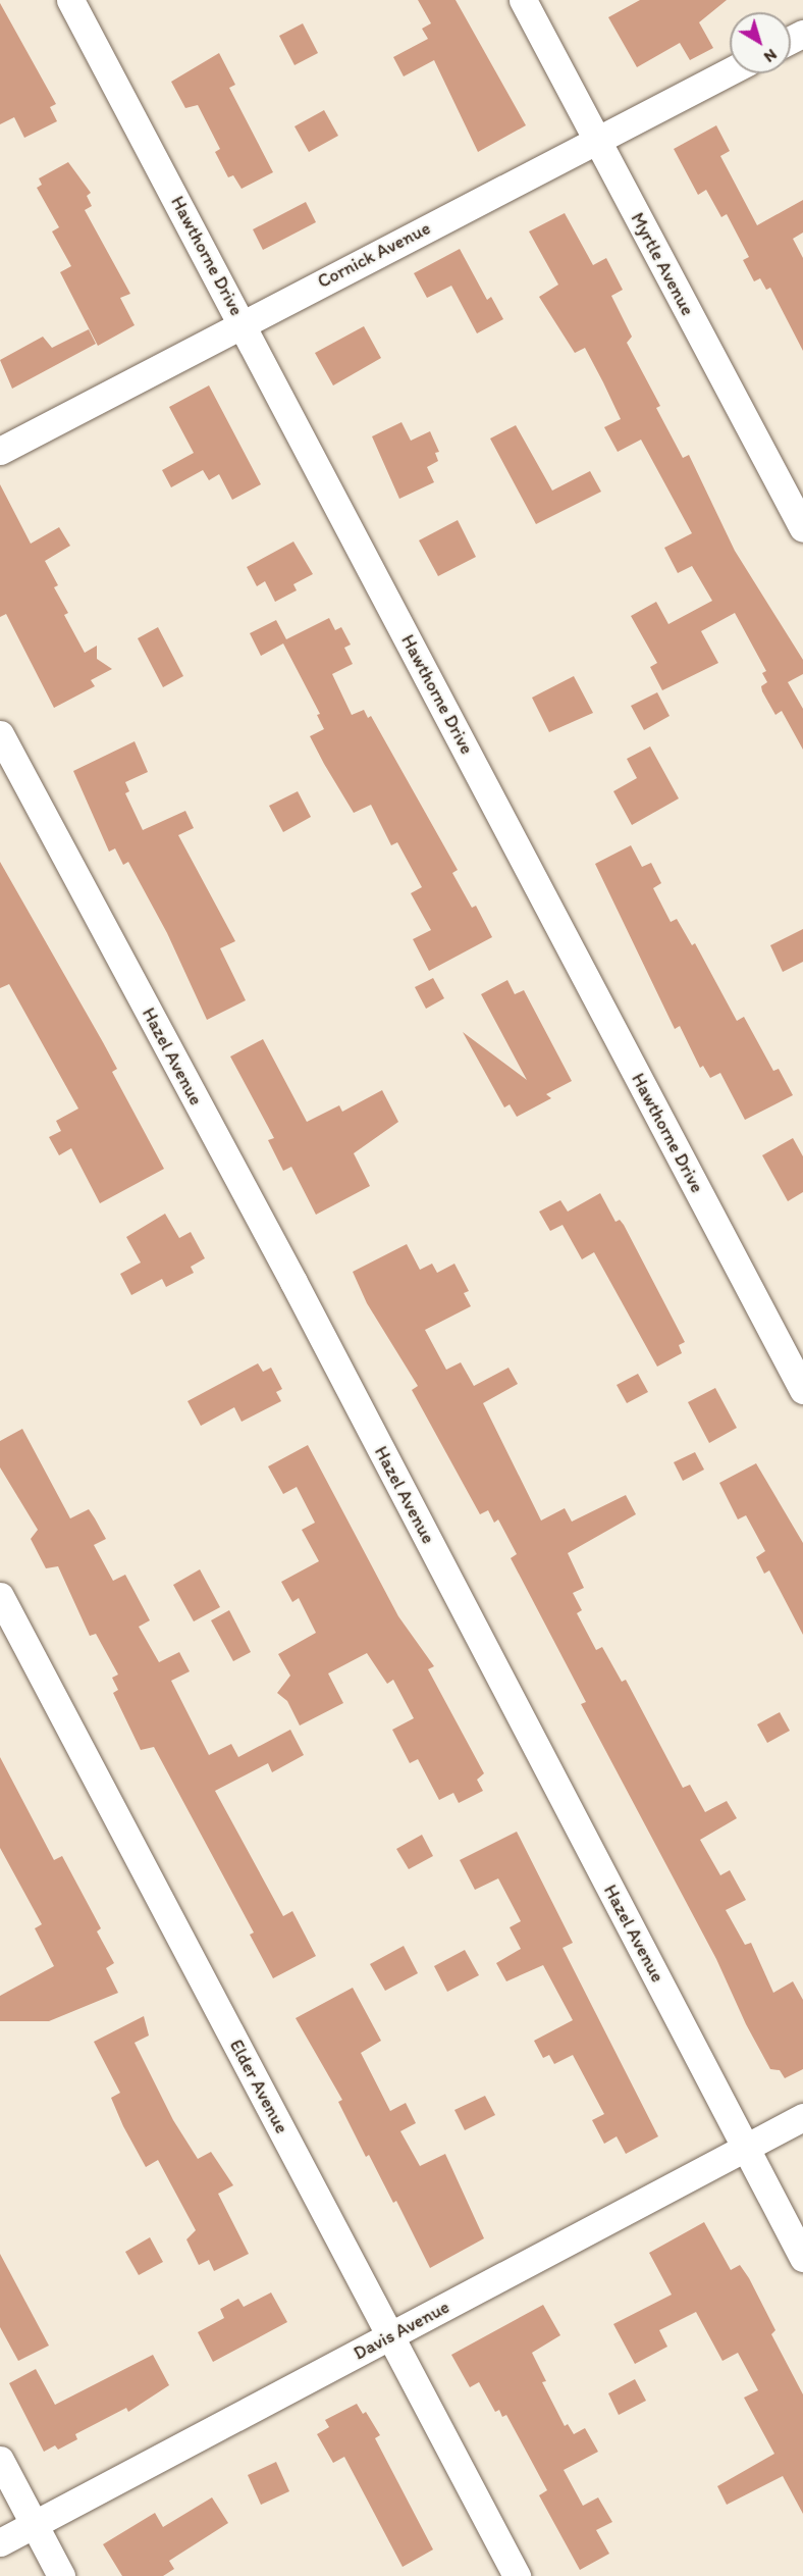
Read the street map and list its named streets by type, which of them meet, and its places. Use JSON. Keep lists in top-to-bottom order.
{
  "streets": {
    "street": [
      "Cornick Avenue",
      "Hawthorne Drive",
      "Myrtle Avenue",
      "Hazel Avenue",
      "Elder Avenue",
      "Davis Avenue"
    ]
  },
  "crossings": [
    ["Cornick Avenue", "Hawthorne Drive"],
    ["Cornick Avenue", "Myrtle Avenue"],
    ["Hazel Avenue", "Davis Avenue"],
    ["Elder Avenue", "Davis Avenue"]
  ],
  "north": "bottom right"
}
